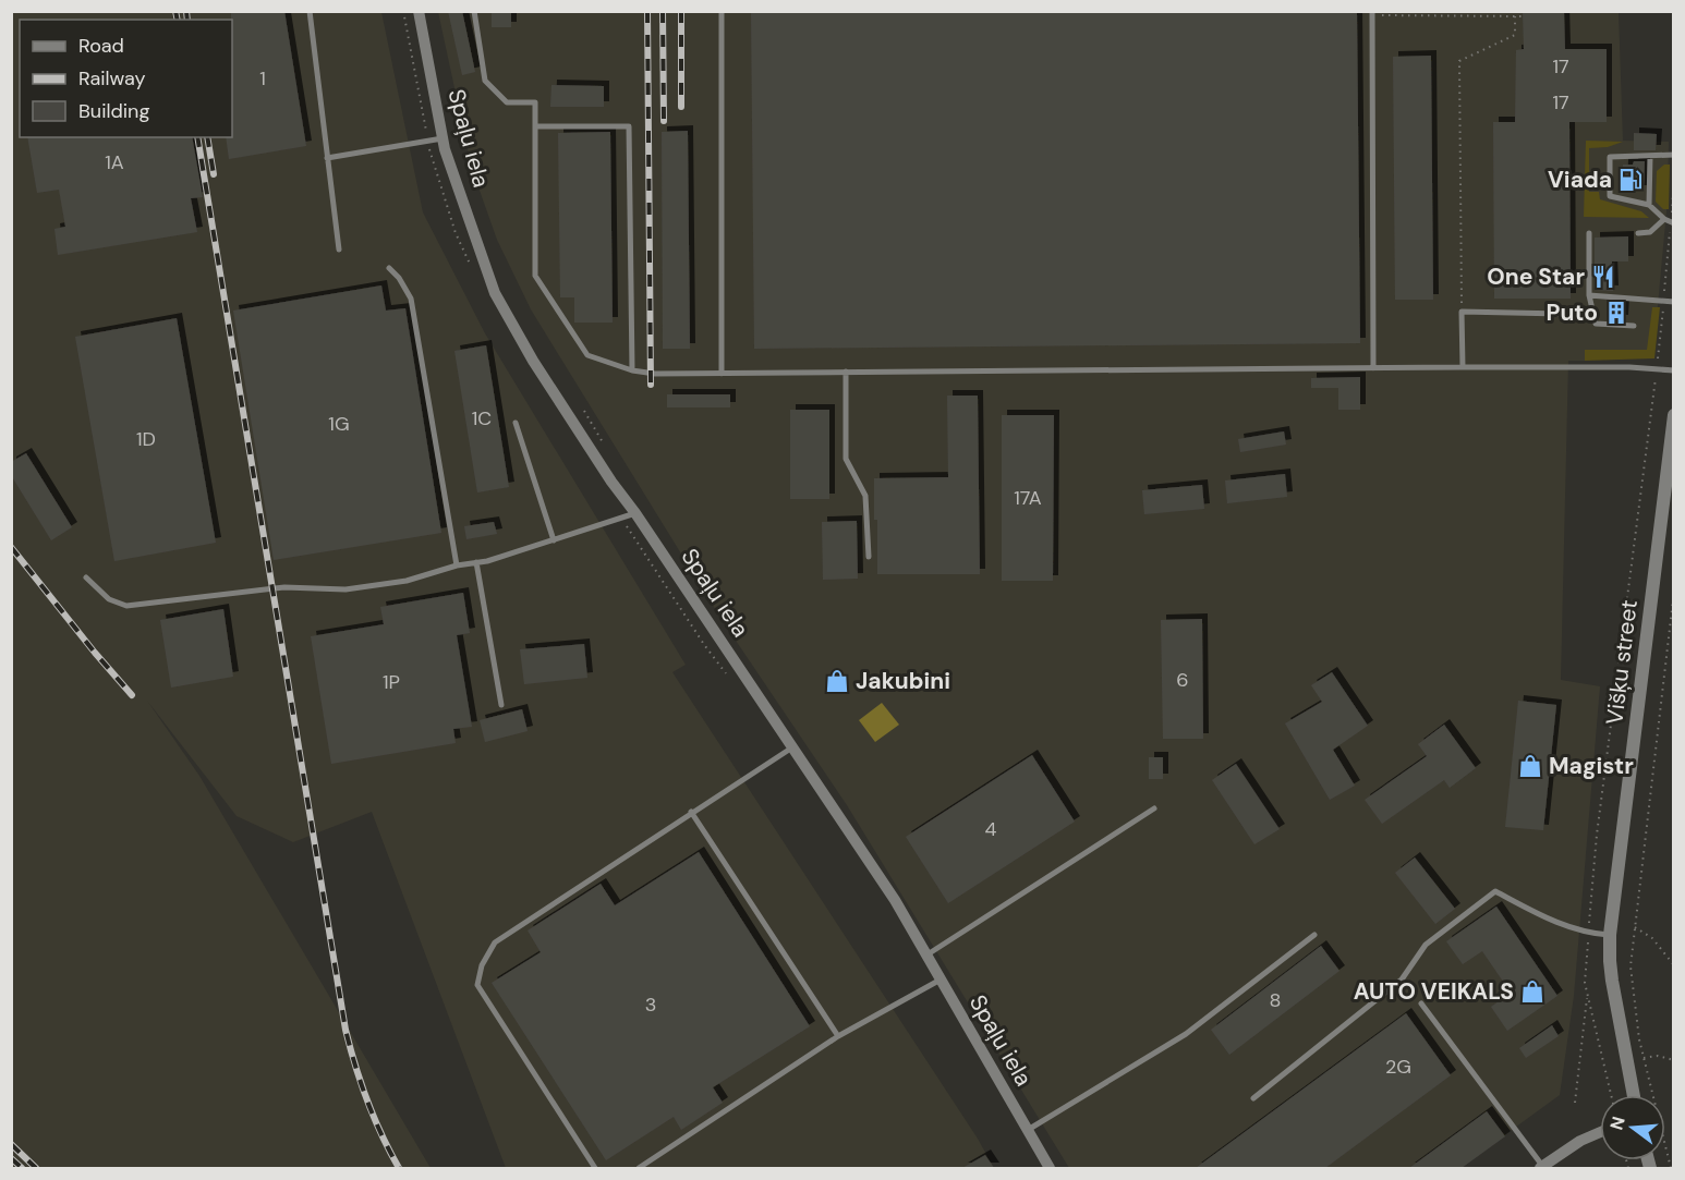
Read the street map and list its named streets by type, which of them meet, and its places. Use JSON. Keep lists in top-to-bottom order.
{
  "streets": {
    "street": ["Spaļu iela", "Višķu street"]
  },
  "places": {
    "fuel station": ["Viada"],
    "restaurant": ["One Star"],
    "building": ["Puto"],
    "shop": ["Jakubini", "Magistr", "AUTO VEIKALS"]
  },
  "house_numbers": [
    "17",
    "1",
    "17",
    "1A",
    "1C",
    "1G",
    "1D",
    "17A",
    "6",
    "1P",
    "4",
    "8",
    "3",
    "2G"
  ],
  "legend": ["Road", "Railway", "Building"],
  "north": "left"
}
